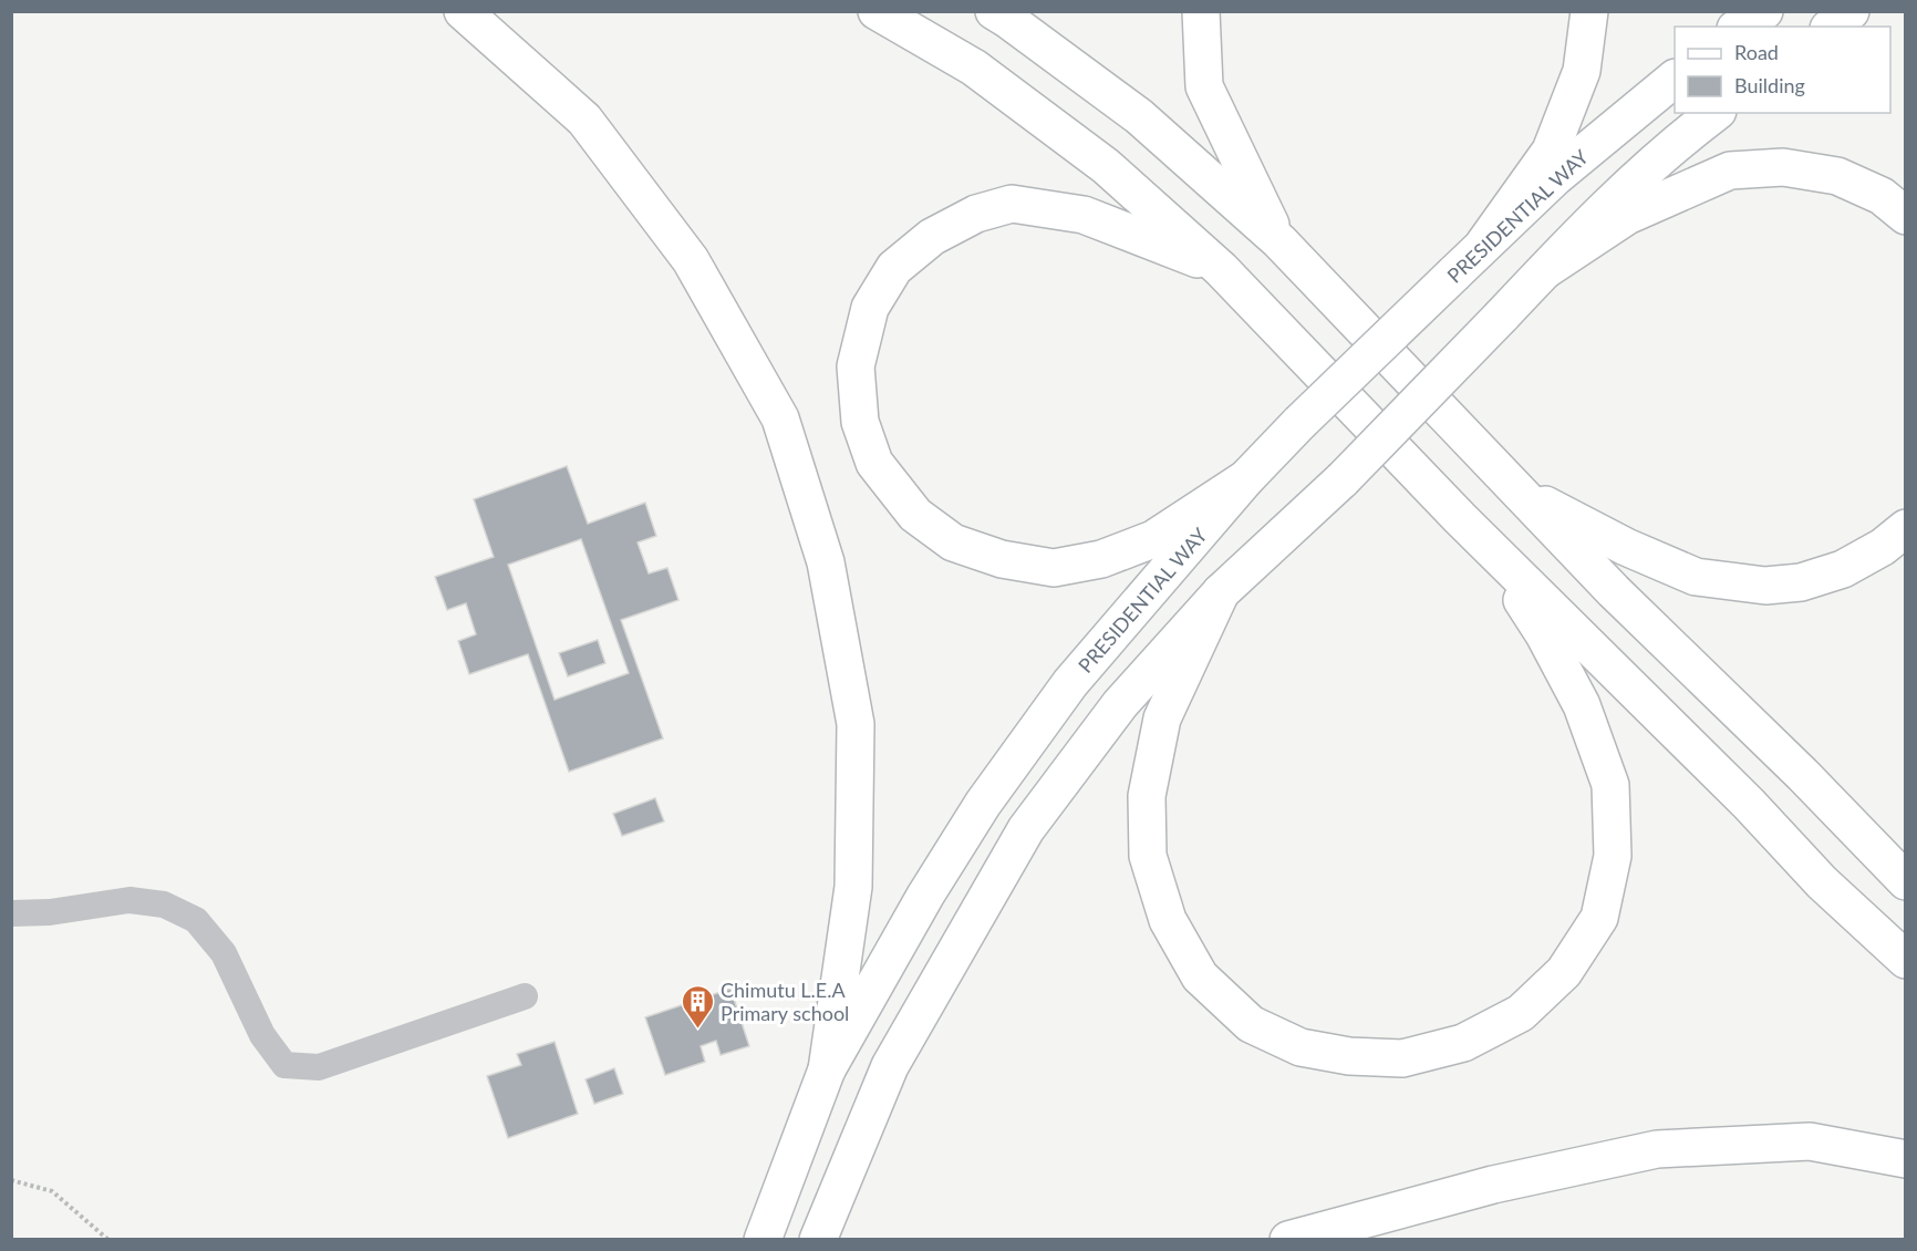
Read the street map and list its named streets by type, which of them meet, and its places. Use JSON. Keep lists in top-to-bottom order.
{
  "streets": {
    "main road": ["PRESIDENTIAL WAY"]
  },
  "places": {
    "building": ["Chimutu L.E.A Primary school"]
  },
  "legend": ["Road", "Building"]
}
